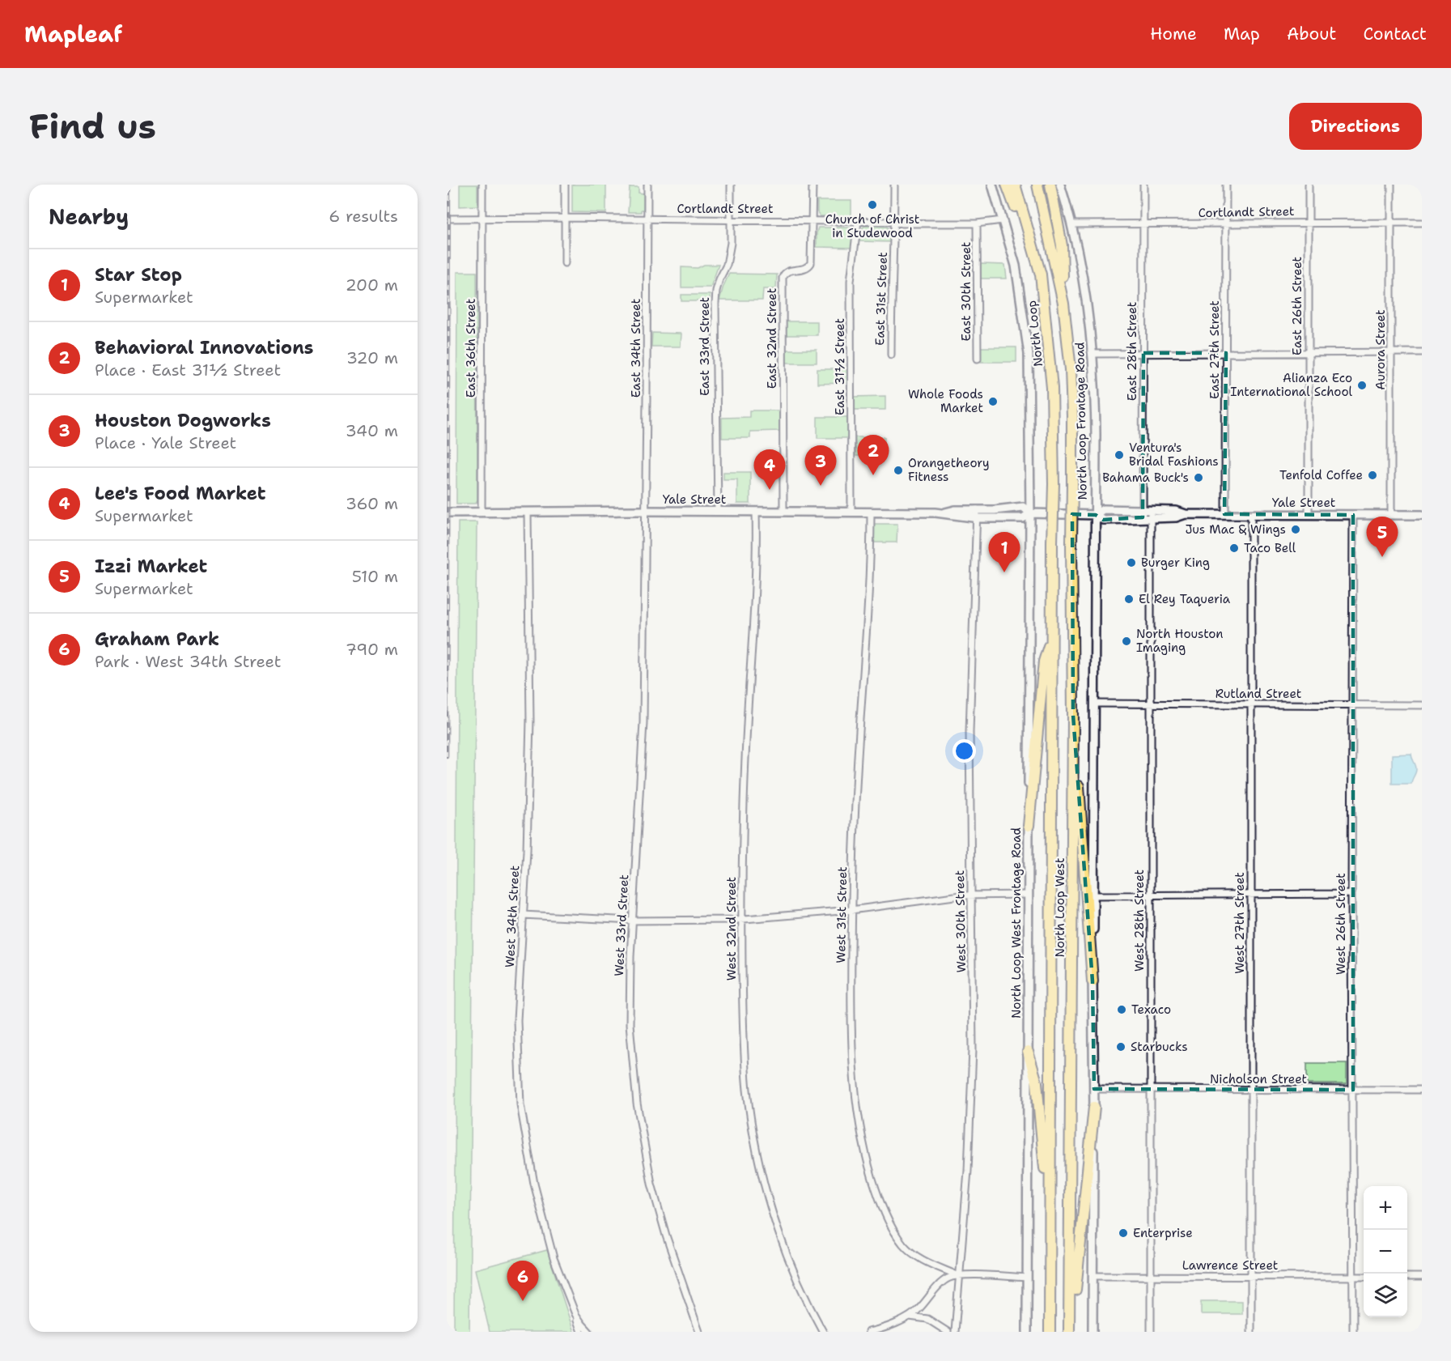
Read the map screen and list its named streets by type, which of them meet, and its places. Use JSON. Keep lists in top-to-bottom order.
{
  "streets": {
    "highway": ["North Loop", "North Loop West"],
    "main road": ["North Loop Frontage Road", "Yale Street", "North Loop West Frontage Road"],
    "street": [
      "Cortlandt Street",
      "East 30th Street",
      "East 31st Street",
      "East 26th Street",
      "East 32nd Street",
      "East 33rd Street",
      "East 36th Street",
      "East 34th Street",
      "East 27th Street",
      "Aurora Street",
      "East 28th Street",
      "East 31½ Street",
      "Rutland Street",
      "West 31st Street",
      "West 34th Street",
      "West 28th Street",
      "West 30th Street",
      "West 27th Street",
      "West 26th Street",
      "West 33rd Street",
      "West 32nd Street",
      "Nicholson Street",
      "Lawrence Street"
    ]
  },
  "crossings": [
    ["Cortlandt Street", "East 30th Street"],
    ["Cortlandt Street", "East 31st Street"],
    ["Cortlandt Street", "East 26th Street"],
    ["Cortlandt Street", "East 32nd Street"],
    ["Cortlandt Street", "East 33rd Street"],
    ["Cortlandt Street", "East 36th Street"],
    ["Cortlandt Street", "East 34th Street"],
    ["Cortlandt Street", "East 27th Street"],
    ["Cortlandt Street", "Aurora Street"],
    ["Cortlandt Street", "East 28th Street"],
    ["Cortlandt Street", "East 31½ Street"],
    ["Cortlandt Street", "North Loop Frontage Road"],
    ["East 26th Street", "Yale Street"],
    ["North Loop", "North Loop West"],
    ["East 32nd Street", "Yale Street"],
    ["East 33rd Street", "Yale Street"],
    ["East 36th Street", "Yale Street"],
    ["East 34th Street", "Yale Street"],
    ["East 34th Street", "West 33rd Street"],
    ["East 27th Street", "Yale Street"],
    ["Aurora Street", "Yale Street"],
    ["East 28th Street", "Yale Street"],
    ["East 28th Street", "West 28th Street"],
    ["East 31½ Street", "Yale Street"],
    ["North Loop Frontage Road", "Yale Street"],
    ["Yale Street", "West 31st Street"],
    ["Yale Street", "West 34th Street"],
    ["Yale Street", "West 28th Street"],
    ["Yale Street", "West 30th Street"],
    ["Yale Street", "North Loop West Frontage Road"],
    ["Yale Street", "West 27th Street"],
    ["Yale Street", "West 26th Street"],
    ["Yale Street", "West 33rd Street"],
    ["Yale Street", "West 32nd Street"],
    ["Rutland Street", "West 28th Street"],
    ["Rutland Street", "West 27th Street"],
    ["Rutland Street", "West 26th Street"],
    ["West 31st Street", "West 30th Street"],
    ["West 28th Street", "Nicholson Street"],
    ["West 28th Street", "Lawrence Street"],
    ["West 27th Street", "Nicholson Street"],
    ["West 27th Street", "Lawrence Street"],
    ["West 26th Street", "Nicholson Street"],
    ["West 26th Street", "Lawrence Street"]
  ],
  "places": [
    "Church of Christ in Studewood",
    "Alianza Eco International School",
    "Whole Foods Market",
    "Ventura's Bridal Fashions",
    "Orangetheory Fitness",
    "Tenfold Coffee",
    "Bahama Buck's",
    "Jus Mac & Wings",
    "Taco Bell",
    "Burger King",
    "El Rey Taqueria",
    "North Houston Imaging",
    "Texaco",
    "Starbucks",
    "Enterprise"
  ],
  "page": {
    "header": "Mapleaf",
    "nav": [
      "Home",
      "Map",
      "About",
      "Contact"
    ],
    "buttons": "Directions",
    "title": "Find us",
    "heading": ["Nearby", "6 results"],
    "list": [
      {
        "mark": "1",
        "name": "Star Stop",
        "note": "Supermarket",
        "value": "200 m"
      },
      {
        "mark": "2",
        "name": "Behavioral Innovations",
        "note": "Place · East 31½ Street",
        "value": "320 m"
      },
      {
        "mark": "3",
        "name": "Houston Dogworks",
        "note": "Place · Yale Street",
        "value": "340 m"
      },
      {
        "mark": "4",
        "name": "Lee's Food Market",
        "note": "Supermarket",
        "value": "360 m"
      },
      {
        "mark": "5",
        "name": "Izzi Market",
        "note": "Supermarket",
        "value": "510 m"
      },
      {
        "mark": "6",
        "name": "Graham Park",
        "note": "Park · West 34th Street",
        "value": "790 m"
      }
    ],
    "pins": [
      "2",
      "3",
      "4",
      "5",
      "1",
      "6"
    ],
    "map_buttons": ["+", "−"]
  }
}
